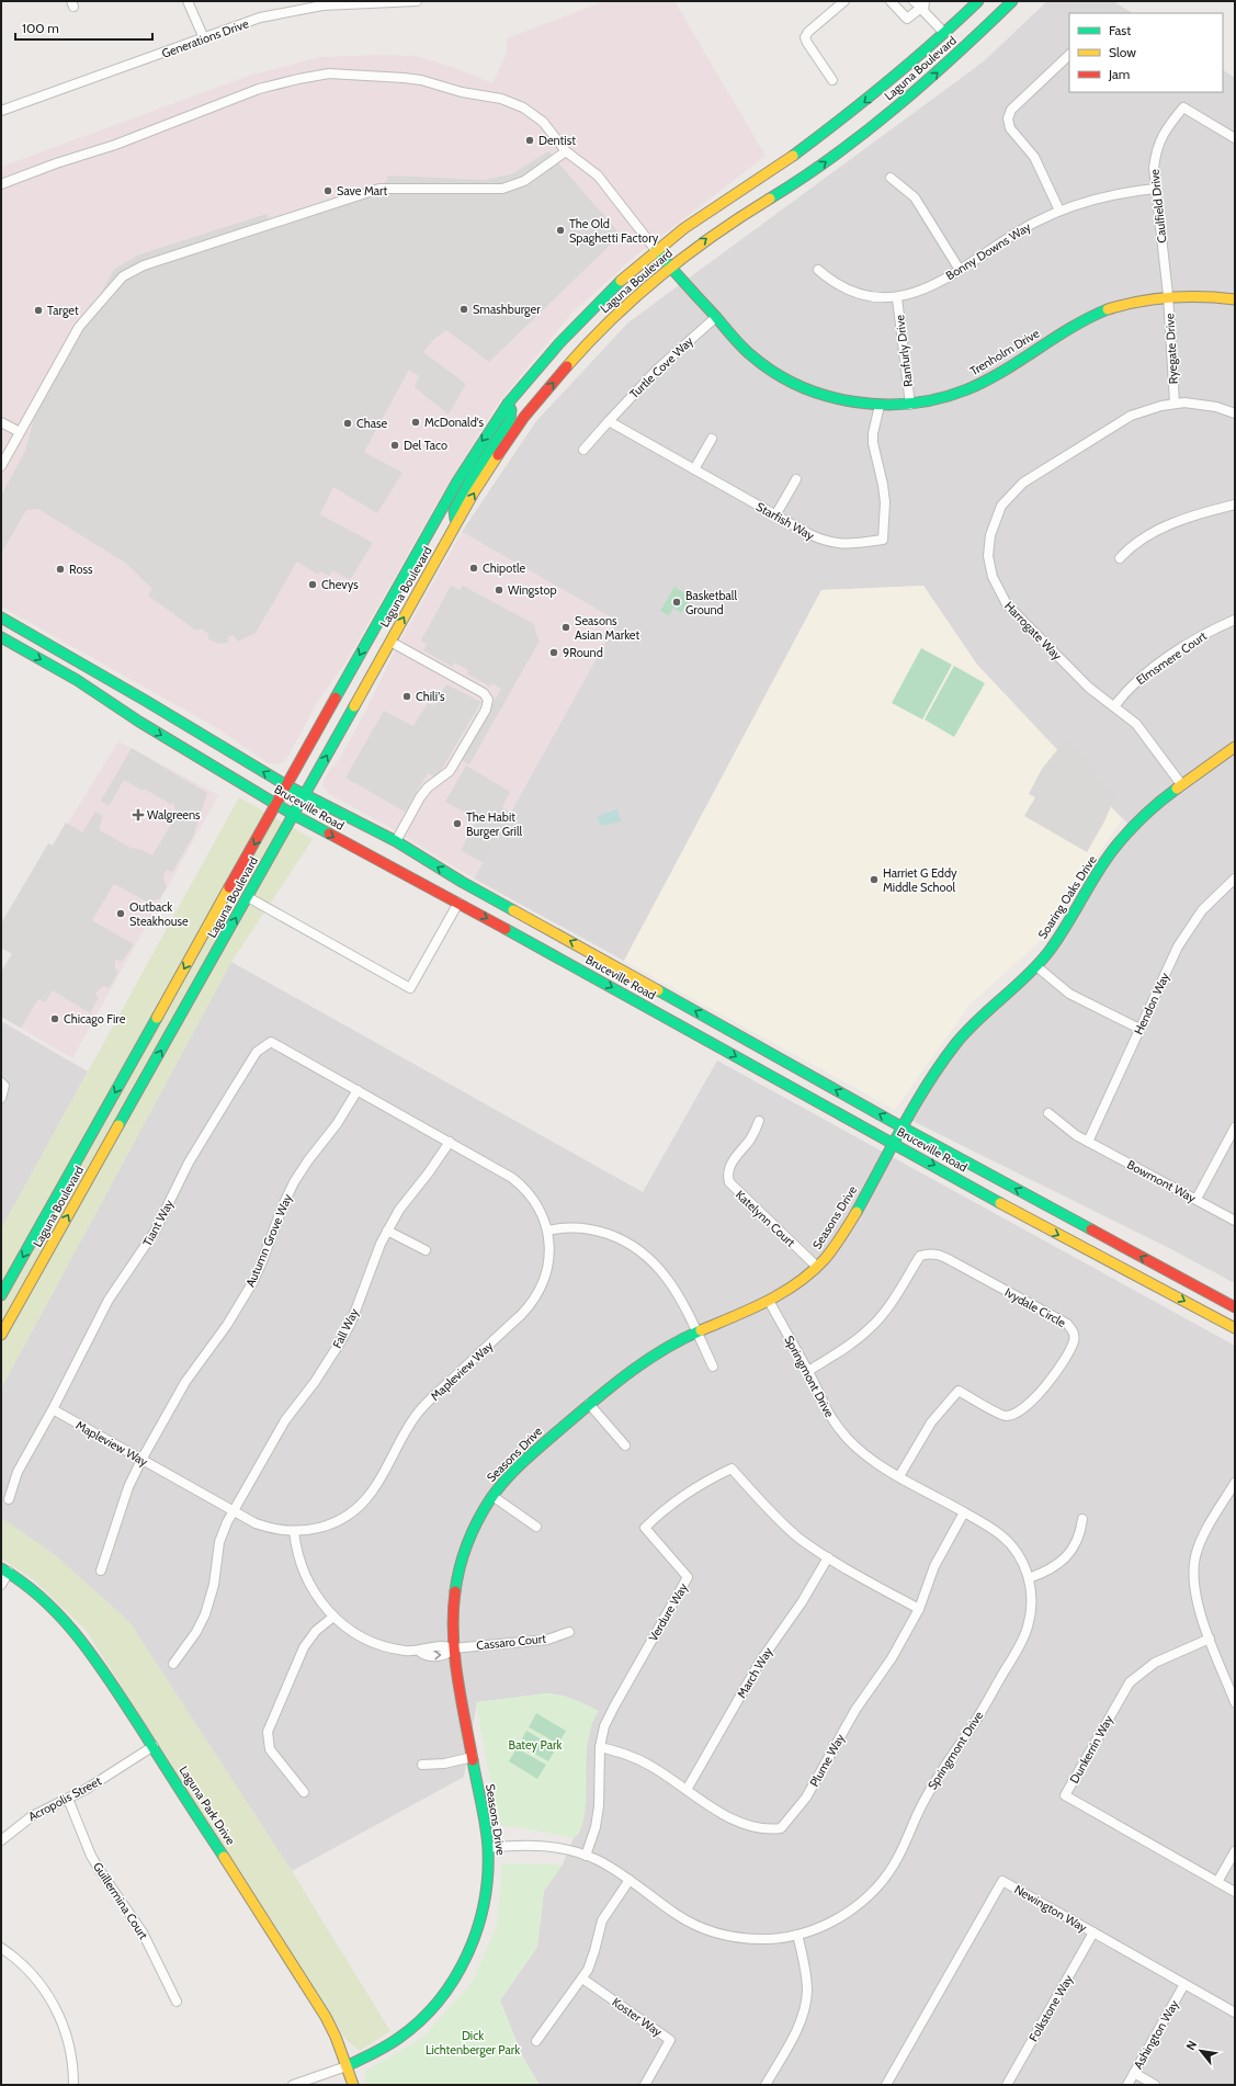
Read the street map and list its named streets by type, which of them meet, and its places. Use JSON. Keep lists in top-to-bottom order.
{
  "streets": {
    "main road": [
      "Laguna Boulevard",
      "Trenholm Drive",
      "Bruceville Road",
      "Soaring Oaks Drive",
      "Seasons Drive",
      "Laguna Park Drive"
    ],
    "street": [
      "Generations Drive",
      "Caulfield Drive",
      "Bonny Downs Way",
      "Ryegate Drive",
      "Ranfurly Drive",
      "Turtle Cove Way",
      "Starfish Way",
      "Harrogate Way",
      "Elmsmere Court",
      "Hendon Way",
      "Bowmont Way",
      "Katelynn Court",
      "Tiant Way",
      "Autumn Grove Way",
      "Ivydale Circle",
      "Fall Way",
      "Mapleview Way",
      "Springmont Drive",
      "Verdure Way",
      "Cassaro Court",
      "March Way",
      "Dunkerrin Way",
      "Plume Way",
      "Acropolis Street",
      "Guillermina Court",
      "Newington Way",
      "Folkstone Way",
      "Koster Way",
      "Ashington Way"
    ]
  },
  "crossings": [
    ["Laguna Boulevard", "Trenholm Drive"],
    ["Laguna Boulevard", "Bruceville Road"],
    ["Caulfield Drive", "Bonny Downs Way"],
    ["Caulfield Drive", "Ryegate Drive"],
    ["Caulfield Drive", "Trenholm Drive"],
    ["Bonny Downs Way", "Ranfurly Drive"],
    ["Ryegate Drive", "Trenholm Drive"],
    ["Ryegate Drive", "Harrogate Way"],
    ["Ranfurly Drive", "Trenholm Drive"],
    ["Trenholm Drive", "Turtle Cove Way"],
    ["Trenholm Drive", "Starfish Way"],
    ["Turtle Cove Way", "Starfish Way"],
    ["Harrogate Way", "Elmsmere Court"],
    ["Harrogate Way", "Soaring Oaks Drive"],
    ["Bruceville Road", "Soaring Oaks Drive"],
    ["Bruceville Road", "Seasons Drive"],
    ["Soaring Oaks Drive", "Seasons Drive"],
    ["Hendon Way", "Bowmont Way"],
    ["Seasons Drive", "Katelynn Court"],
    ["Seasons Drive", "Springmont Drive"],
    ["Seasons Drive", "Cassaro Court"],
    ["Seasons Drive", "Laguna Park Drive"],
    ["Tiant Way", "Mapleview Way"],
    ["Autumn Grove Way", "Mapleview Way"],
    ["Ivydale Circle", "Springmont Drive"],
    ["Fall Way", "Mapleview Way"],
    ["Springmont Drive", "Verdure Way"],
    ["Springmont Drive", "Plume Way"],
    ["Verdure Way", "March Way"],
    ["Verdure Way", "Plume Way"],
    ["March Way", "Plume Way"],
    ["Acropolis Street", "Laguna Park Drive"],
    ["Acropolis Street", "Guillermina Court"],
    ["Newington Way", "Folkstone Way"],
    ["Newington Way", "Ashington Way"]
  ],
  "parks": ["Batey Park", "Dick Lichtenberger Park"],
  "places": {
    "other": [
      "Dentist",
      "Save Mart",
      "The Old Spaghetti Factory",
      "Smashburger",
      "Target",
      "McDonald's",
      "Chase",
      "Del Taco",
      "Chipotle",
      "Ross",
      "Chevys",
      "Wingstop",
      "Basketball Ground",
      "Seasons Asian Market",
      "9Round",
      "Chili's",
      "The Habit Burger Grill",
      "Harriet G Eddy Middle School",
      "Outback Steakhouse",
      "Chicago Fire"
    ],
    "health": ["Walgreens"]
  },
  "legend": ["Fast", "Slow", "Jam"],
  "scale_bar": "100 m",
  "north": "top left"
}
